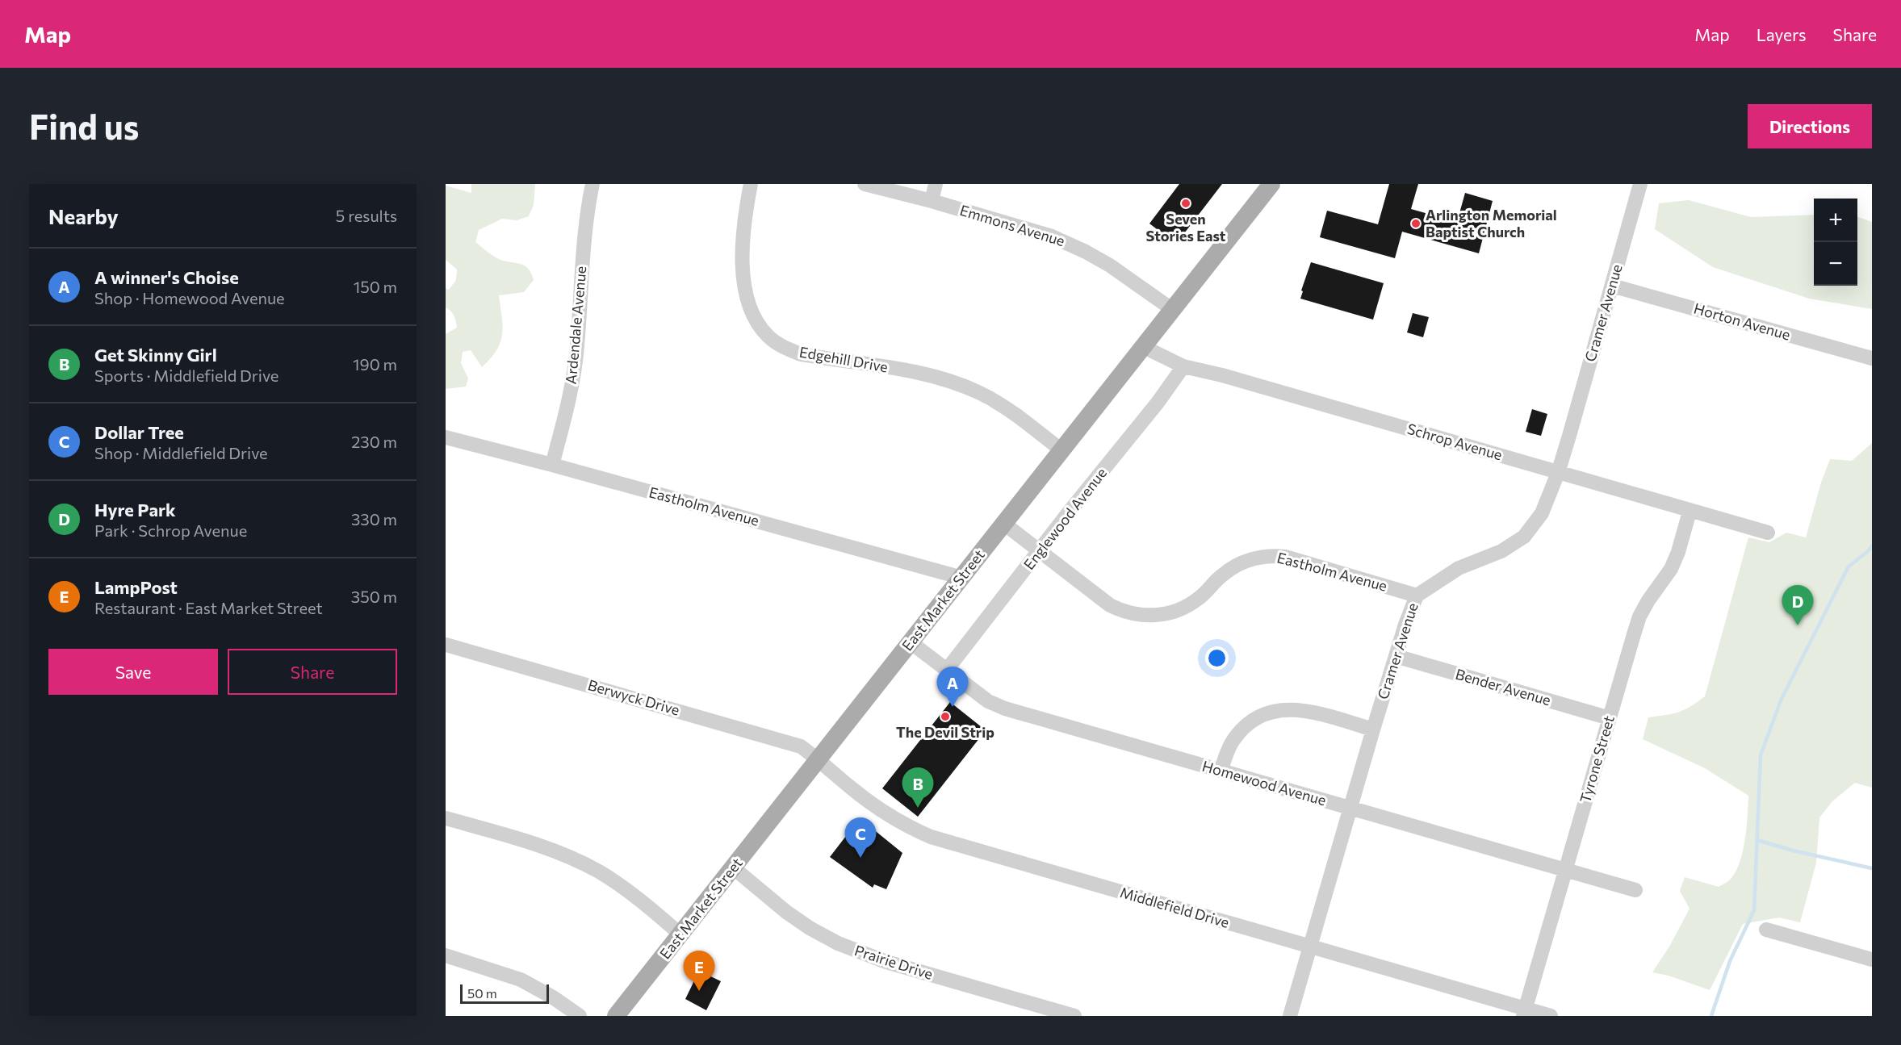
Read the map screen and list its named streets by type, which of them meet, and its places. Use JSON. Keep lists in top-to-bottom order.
{
  "streets": {
    "main road": ["East Market Street"],
    "street": [
      "Emmons Avenue",
      "Cramer Avenue",
      "Horton Avenue",
      "Ardendale Avenue",
      "Edgehill Drive",
      "Schrop Avenue",
      "Eastholm Avenue",
      "Englewood Avenue",
      "Bender Avenue",
      "Berwyck Drive",
      "Tyrone Street",
      "Homewood Avenue",
      "Middlefield Drive",
      "Prairie Drive"
    ]
  },
  "crossings": [
    ["Emmons Avenue", "East Market Street"],
    ["Cramer Avenue", "Horton Avenue"],
    ["Cramer Avenue", "Schrop Avenue"],
    ["Cramer Avenue", "Eastholm Avenue"],
    ["Cramer Avenue", "Bender Avenue"],
    ["Cramer Avenue", "Homewood Avenue"],
    ["Cramer Avenue", "Middlefield Drive"],
    ["Ardendale Avenue", "Eastholm Avenue"],
    ["Edgehill Drive", "East Market Street"],
    ["Schrop Avenue", "Englewood Avenue"],
    ["Schrop Avenue", "East Market Street"],
    ["Schrop Avenue", "Tyrone Street"],
    ["Eastholm Avenue", "Englewood Avenue"],
    ["Eastholm Avenue", "East Market Street"],
    ["Englewood Avenue", "Homewood Avenue"],
    ["East Market Street", "Berwyck Drive"],
    ["East Market Street", "Homewood Avenue"],
    ["East Market Street", "Middlefield Drive"],
    ["East Market Street", "Prairie Drive"],
    ["Bender Avenue", "Tyrone Street"],
    ["Berwyck Drive", "Middlefield Drive"],
    ["Tyrone Street", "Homewood Avenue"],
    ["Tyrone Street", "Middlefield Drive"]
  ],
  "places": ["Seven Stories East", "Arlington Memorial Baptist Church", "The Devil Strip"],
  "scale_bar": "50 m",
  "page": {
    "header": "Map",
    "nav": ["Map", "Layers", "Share"],
    "buttons": [
      "Directions",
      ["Save", "Share"]
    ],
    "title": "Find us",
    "heading": ["Nearby", "5 results"],
    "map_buttons": ["+", "−"],
    "list": [
      {
        "mark": "A",
        "name": "A winner's Choise",
        "note": "Shop · Homewood Avenue",
        "value": "150 m"
      },
      {
        "mark": "B",
        "name": "Get Skinny Girl",
        "note": "Sports · Middlefield Drive",
        "value": "190 m"
      },
      {
        "mark": "C",
        "name": "Dollar Tree",
        "note": "Shop · Middlefield Drive",
        "value": "230 m"
      },
      {
        "mark": "D",
        "name": "Hyre Park",
        "note": "Park · Schrop Avenue",
        "value": "330 m"
      },
      {
        "mark": "E",
        "name": "LampPost",
        "note": "Restaurant · East Market Street",
        "value": "350 m"
      }
    ],
    "pins": [
      "D",
      "A",
      "B",
      "C",
      "E"
    ],
    "scale": "50 m"
  }
}
